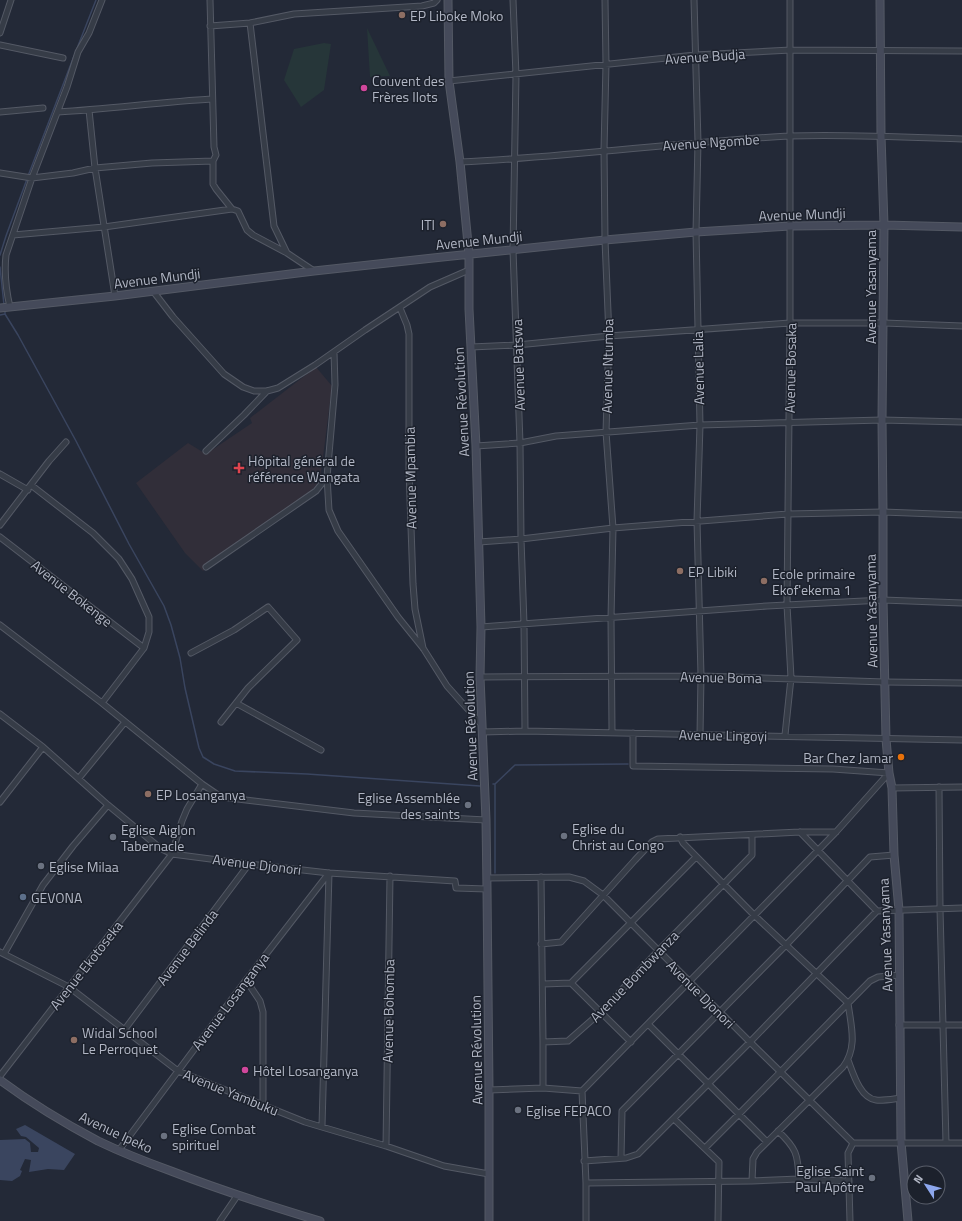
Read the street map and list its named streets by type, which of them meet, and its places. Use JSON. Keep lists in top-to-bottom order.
{
  "streets": {
    "street": [
      "Avenue Budja",
      "Avenue Ngombe",
      "Avenue Mundji",
      "Avenue Yasanyama",
      "Avenue Batswa",
      "Avenue Ntumba",
      "Avenue Lalia",
      "Avenue Bosaka",
      "Avenue Révolution",
      "Avenue Mpambia",
      "Avenue Bokenge",
      "Avenue Boma",
      "Avenue Lingoyi",
      "Avenue Djonori",
      "Avenue Belinda",
      "Avenue Ekotoseka",
      "Avenue Bombwanza",
      "Avenue Losanganya",
      "Avenue Bohomba",
      "Avenue Yambuku",
      "Avenue Ipeko"
    ]
  },
  "crossings": [
    ["Avenue Budja", "Avenue Yasanyama"],
    ["Avenue Budja", "Avenue Batswa"],
    ["Avenue Budja", "Avenue Ntumba"],
    ["Avenue Budja", "Avenue Lalia"],
    ["Avenue Budja", "Avenue Bosaka"],
    ["Avenue Budja", "Avenue Révolution"],
    ["Avenue Ngombe", "Avenue Yasanyama"],
    ["Avenue Ngombe", "Avenue Batswa"],
    ["Avenue Ngombe", "Avenue Ntumba"],
    ["Avenue Ngombe", "Avenue Lalia"],
    ["Avenue Ngombe", "Avenue Bosaka"],
    ["Avenue Ngombe", "Avenue Révolution"],
    ["Avenue Mundji", "Avenue Yasanyama"],
    ["Avenue Mundji", "Avenue Batswa"],
    ["Avenue Mundji", "Avenue Ntumba"],
    ["Avenue Mundji", "Avenue Lalia"],
    ["Avenue Mundji", "Avenue Bosaka"],
    ["Avenue Mundji", "Avenue Révolution"],
    ["Avenue Yasanyama", "Avenue Boma"],
    ["Avenue Yasanyama", "Avenue Lingoyi"],
    ["Avenue Batswa", "Avenue Boma"],
    ["Avenue Batswa", "Avenue Lingoyi"],
    ["Avenue Ntumba", "Avenue Boma"],
    ["Avenue Ntumba", "Avenue Lingoyi"],
    ["Avenue Lalia", "Avenue Boma"],
    ["Avenue Lalia", "Avenue Lingoyi"],
    ["Avenue Bosaka", "Avenue Boma"],
    ["Avenue Bosaka", "Avenue Lingoyi"],
    ["Avenue Révolution", "Avenue Boma"],
    ["Avenue Révolution", "Avenue Lingoyi"],
    ["Avenue Révolution", "Avenue Djonori"],
    ["Avenue Révolution", "Avenue Yambuku"],
    ["Avenue Djonori", "Avenue Belinda"],
    ["Avenue Djonori", "Avenue Ekotoseka"],
    ["Avenue Djonori", "Avenue Bombwanza"],
    ["Avenue Djonori", "Avenue Losanganya"],
    ["Avenue Djonori", "Avenue Bohomba"],
    ["Avenue Belinda", "Avenue Yambuku"],
    ["Avenue Ekotoseka", "Avenue Yambuku"],
    ["Avenue Losanganya", "Avenue Yambuku"],
    ["Avenue Losanganya", "Avenue Ipeko"],
    ["Avenue Bohomba", "Avenue Yambuku"]
  ],
  "places": {
    "other": [
      "EP Liboke Moko",
      "Couvent des Frères Ilots",
      "ITI",
      "EP Libiki",
      "Ecole primaire Ekof'ekema 1",
      "Bar Chez Jamar",
      "EP Losanganya",
      "Eglise Assemblée des saints",
      "Eglise du Christ au Congo",
      "Eglise Aiglon Tabernacle",
      "Eglise Milaa",
      "GEVONA",
      "Widal School Le Perroquet",
      "Hôtel Losanganya",
      "Eglise FEPACO",
      "Eglise Combat spirituel",
      "Eglise Saint Paul Apôtre"
    ],
    "health": ["Hôpital général de référence Wangata"]
  },
  "north": "top left"
}
